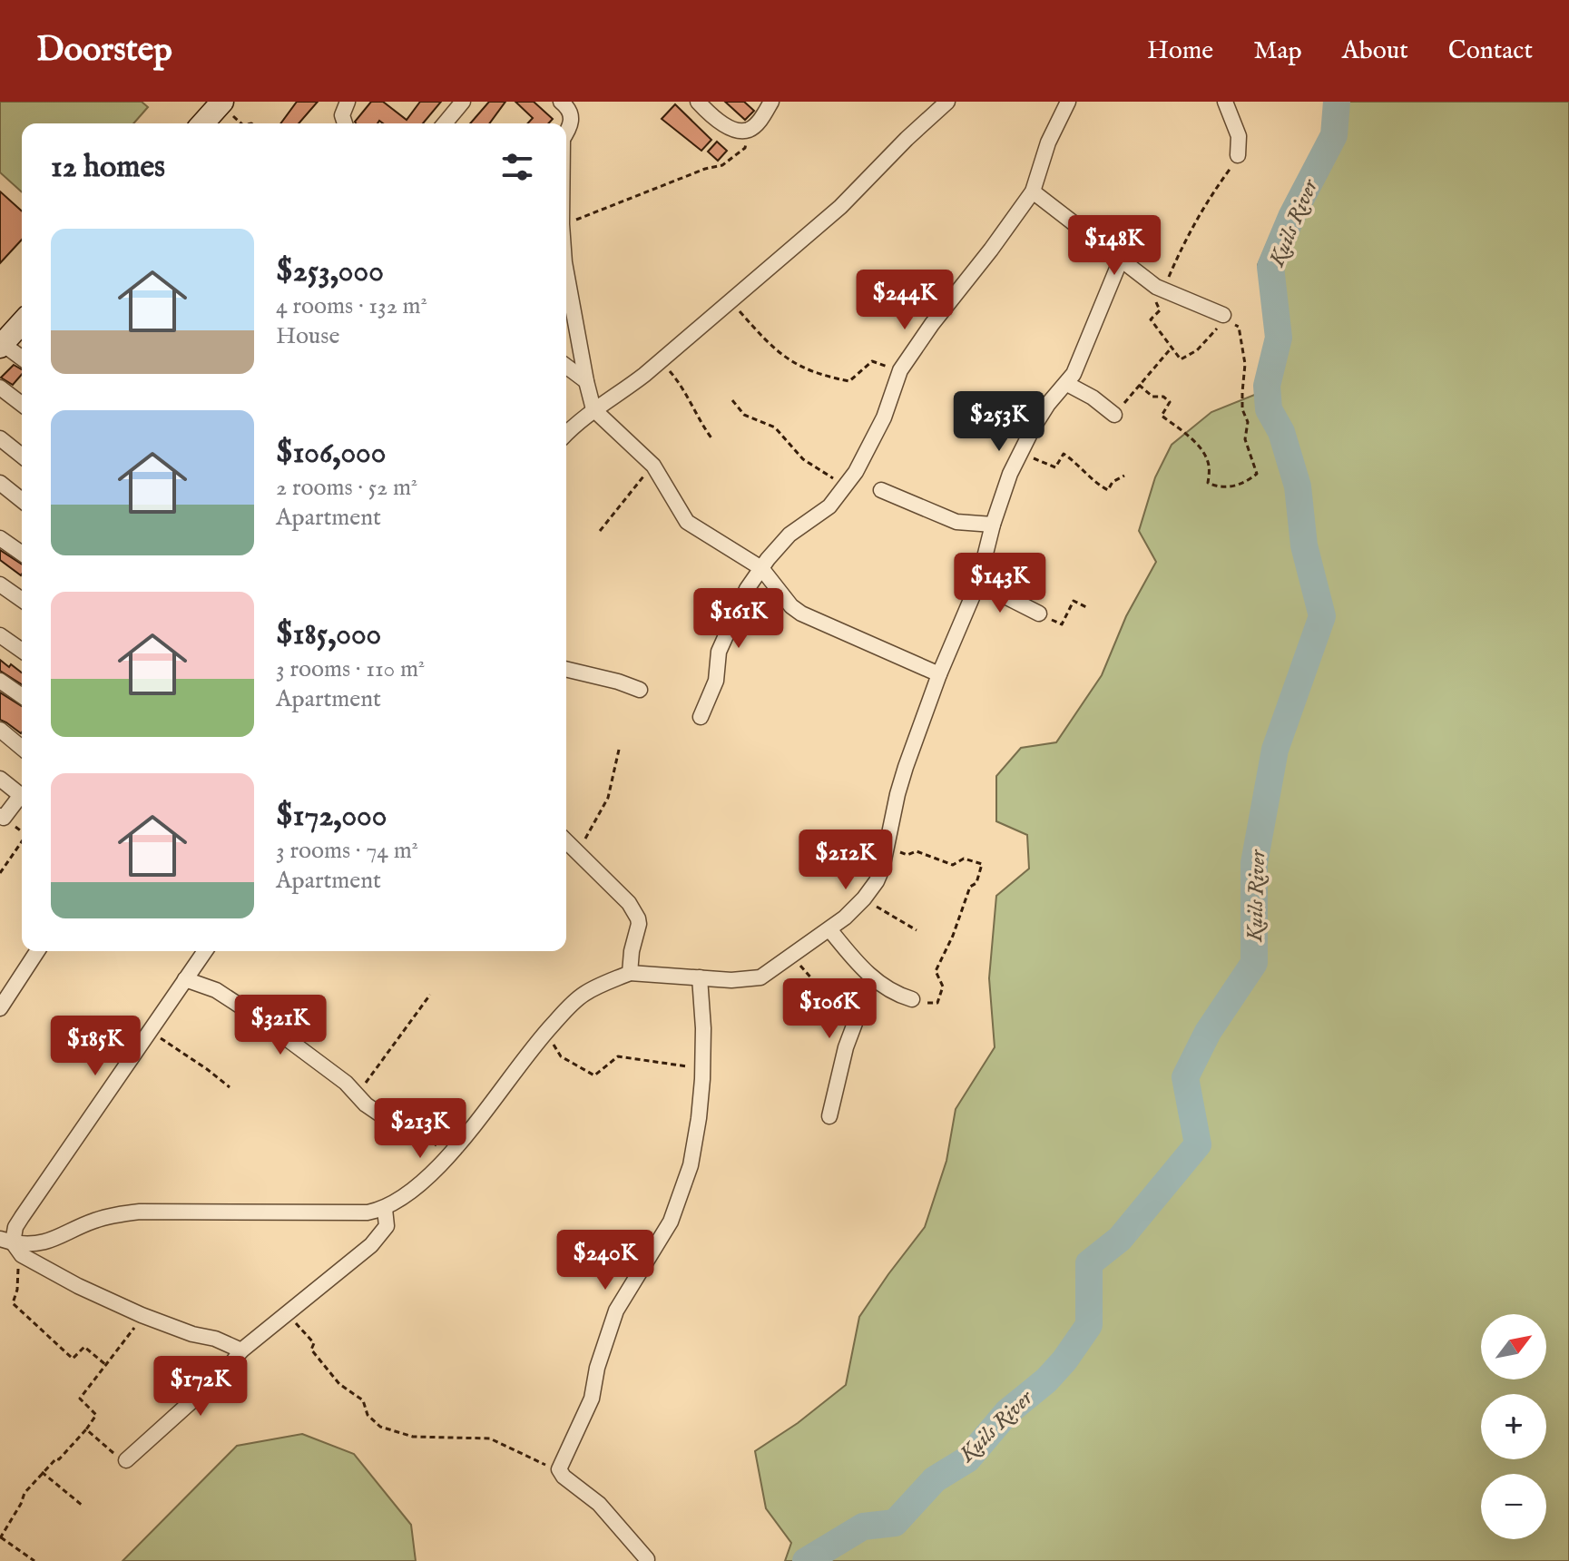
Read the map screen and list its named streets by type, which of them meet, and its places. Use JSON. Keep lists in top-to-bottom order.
{
  "water": ["Kuils River"],
  "north": "top right",
  "page": {
    "header": "Doorstep",
    "nav": [
      "Home",
      "Map",
      "About",
      "Contact"
    ],
    "heading": "12 homes",
    "list": [
      {
        "name": "$253,000",
        "note": "4 rooms · 132 m² · House"
      },
      {
        "name": "$106,000",
        "note": "2 rooms · 52 m² · Apartment"
      },
      {
        "name": "$185,000",
        "note": "3 rooms · 110 m² · Apartment"
      },
      {
        "name": "$172,000",
        "note": "3 rooms · 74 m² · Apartment"
      }
    ],
    "price": [
      "$148K",
      "$244K",
      "$253K",
      "$143K",
      "$161K",
      "$212K",
      "$106K",
      "$321K",
      "$185K",
      "$213K",
      "$240K",
      "$172K"
    ],
    "map_buttons": ["+", "−"]
  }
}
